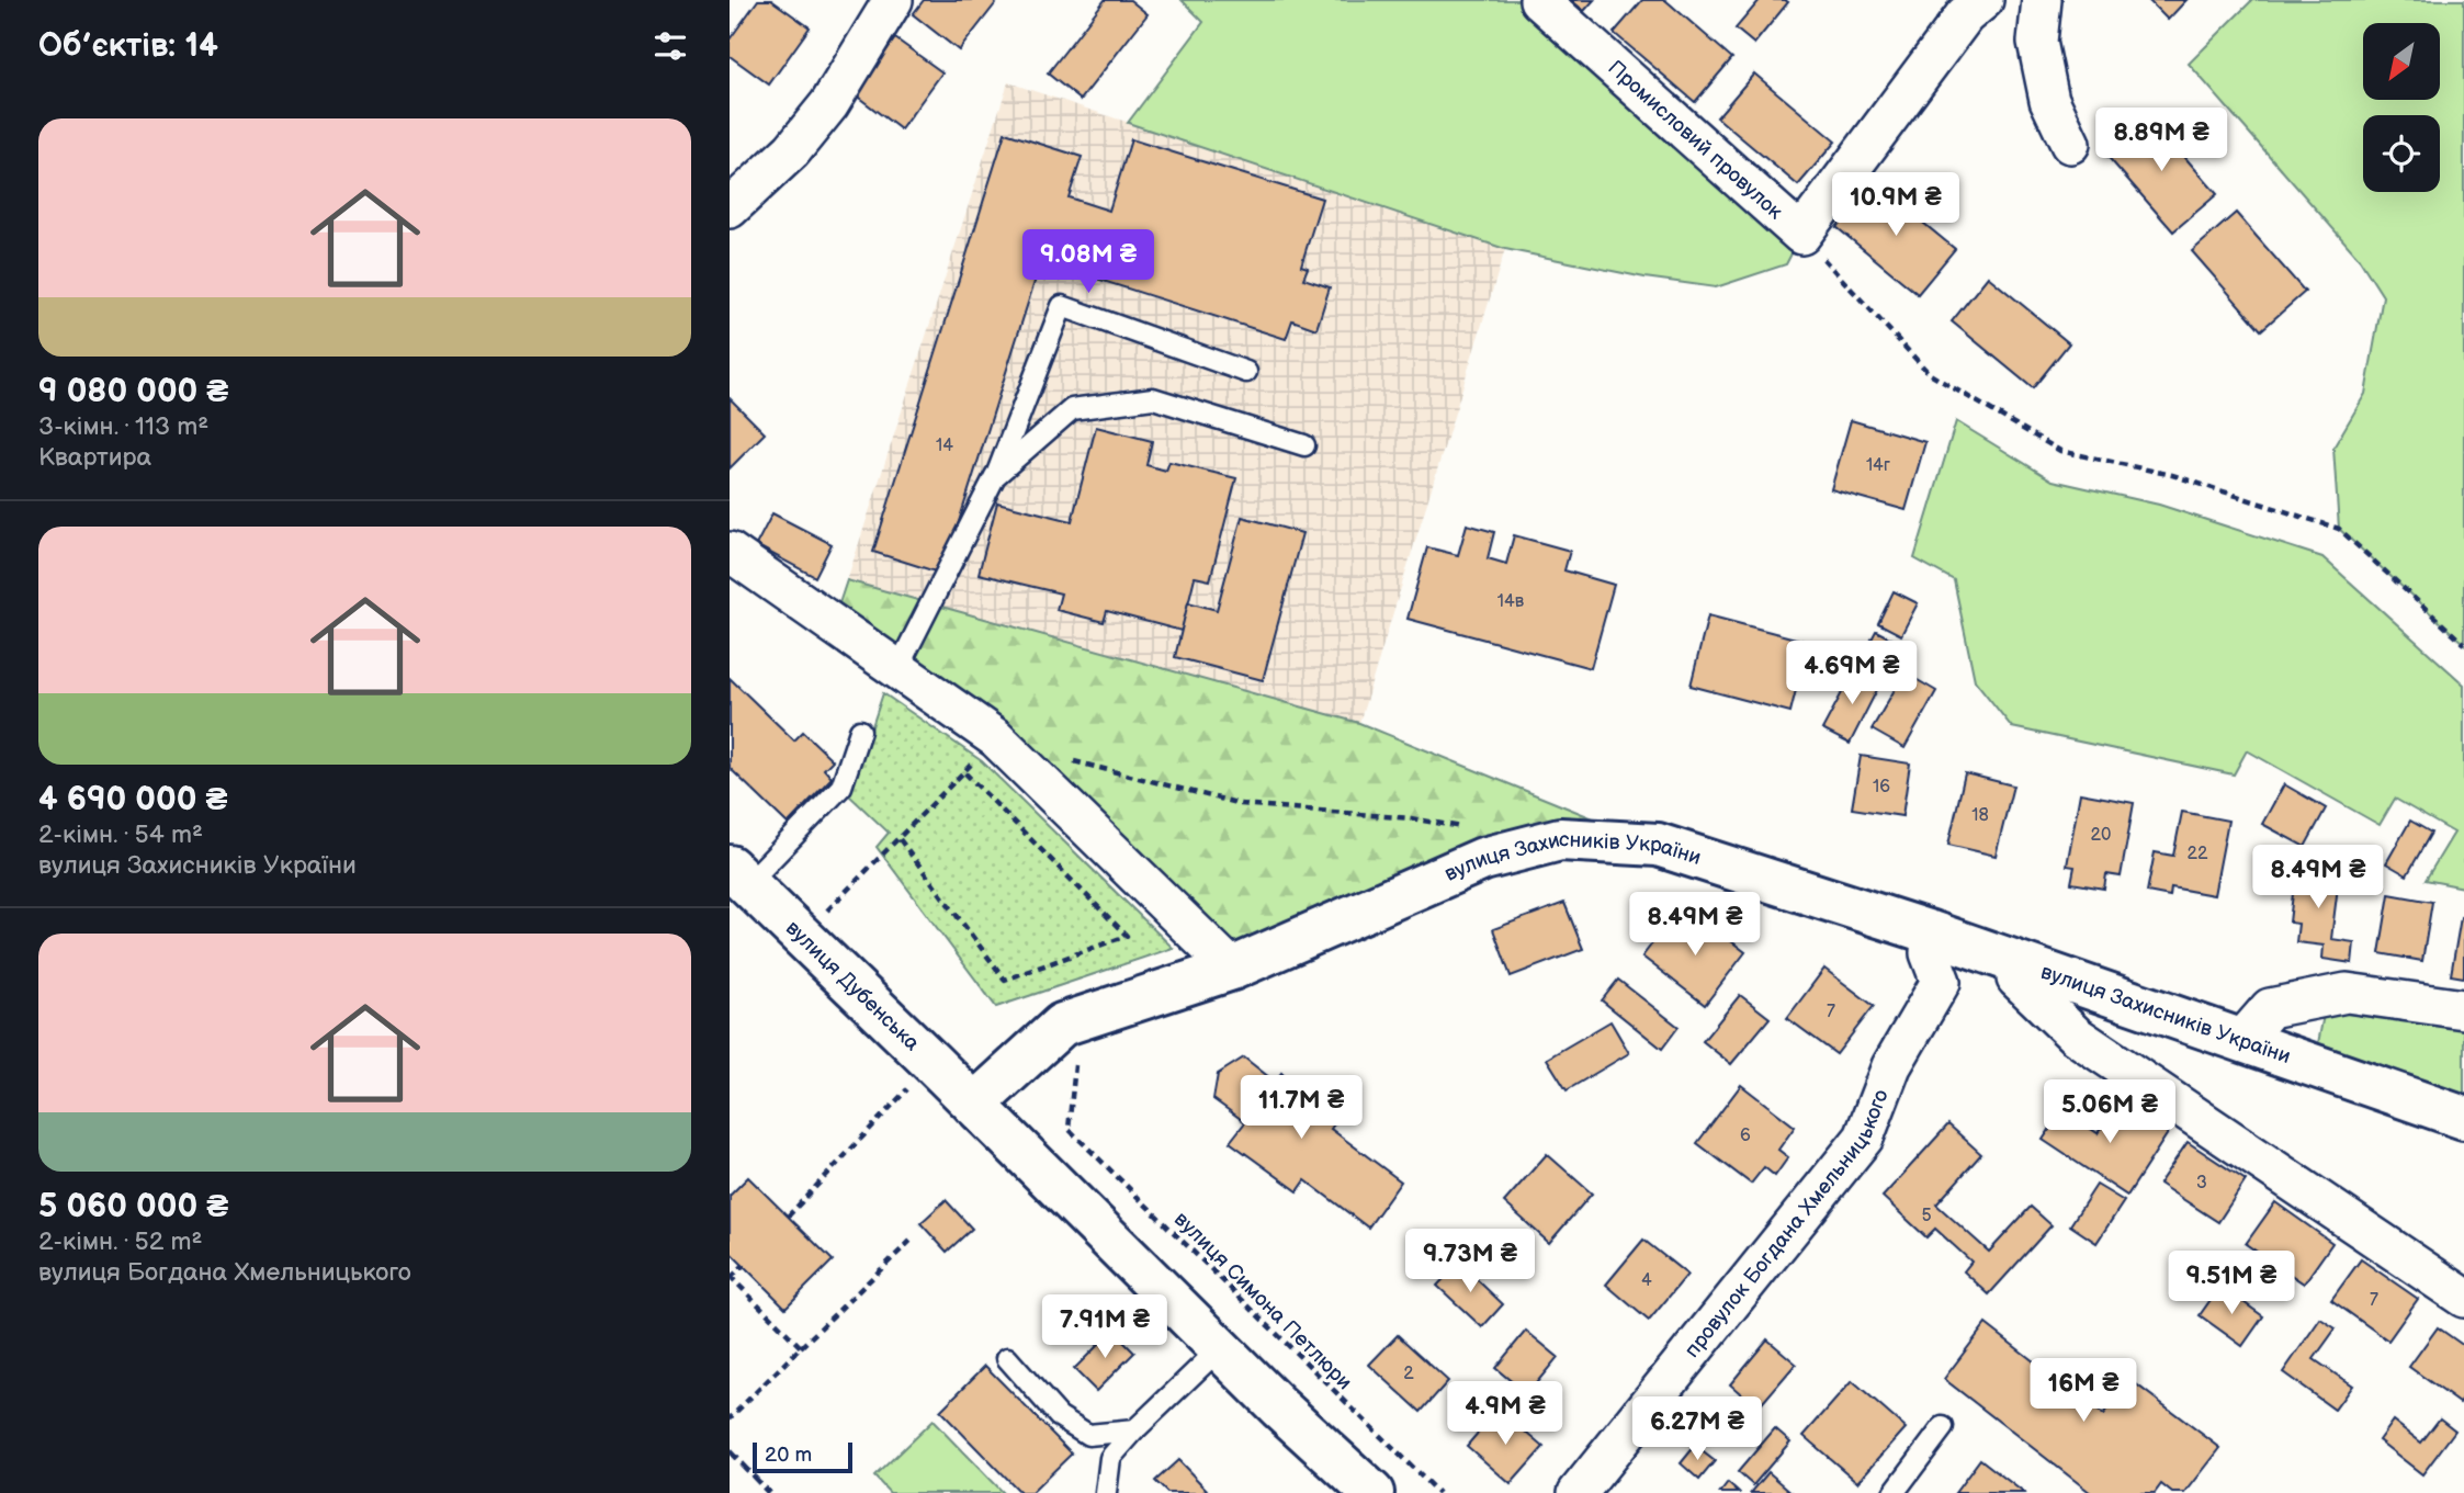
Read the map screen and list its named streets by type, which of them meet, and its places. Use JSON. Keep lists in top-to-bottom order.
{
  "streets": {
    "main road": ["вулиця Захисників України", "вулиця Дубенська"],
    "street": ["Промисловий провулок", "провулок Богдана Хмельницького"],
    "path": ["вулиця Симона Петлюри"]
  },
  "crossings": [
    ["вулиця Захисників України", "вулиця Дубенська"],
    ["вулиця Захисників України", "провулок Богдана Хмельницького"]
  ],
  "house_numbers": [
    "14",
    "14г",
    "14в",
    "16",
    "18",
    "20",
    "22",
    "7",
    "6",
    "3",
    "5",
    "4",
    "7",
    "2"
  ],
  "scale_bar": "20 m",
  "north": "bottom left",
  "page": {
    "heading": "Об’єктів: 14",
    "list": [
      {
        "name": "9 080 000 ₴",
        "note": "3-кімн. · 113 m² · Квартира"
      },
      {
        "name": "4 690 000 ₴",
        "note": "2-кімн. · 54 m² · вулиця Захисників України"
      },
      {
        "name": "5 060 000 ₴",
        "note": "2-кімн. · 52 m² · вулиця Богдана Хмельницького"
      }
    ],
    "price": [
      "8.89M ₴",
      "10.9M ₴",
      "9.08M ₴",
      "4.69M ₴",
      "8.49M ₴",
      "8.49M ₴",
      "11.7M ₴",
      "5.06M ₴",
      "9.73M ₴",
      "9.51M ₴",
      "7.91M ₴",
      "16M ₴",
      "4.9M ₴",
      "6.27M ₴"
    ],
    "scale": "20 m"
  }
}
